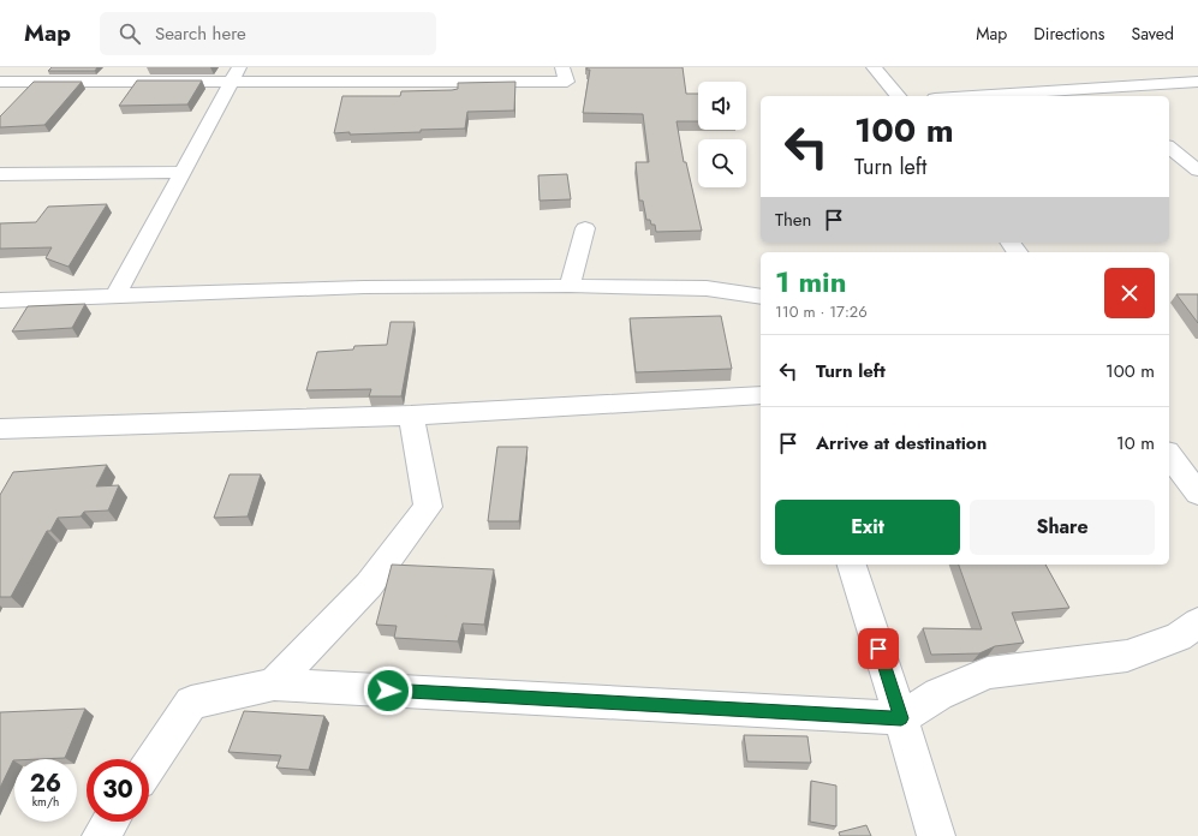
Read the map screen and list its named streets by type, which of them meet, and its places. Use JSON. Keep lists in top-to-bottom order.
{
  "page": {
    "header": "Map",
    "search": "Search here",
    "nav": ["Map", "Directions", "Saved"],
    "turn": ["100 m", "Turn left"],
    "then": "Then",
    "heading": ["1 min", "110 m · 17:26"],
    "list": [
      {
        "name": "Turn left",
        "value": "100 m"
      },
      {
        "name": "Arrive at destination",
        "value": "10 m"
      }
    ],
    "buttons": ["Exit", "Share"],
    "speed": "26 km/h",
    "limit": "30"
  }
}
